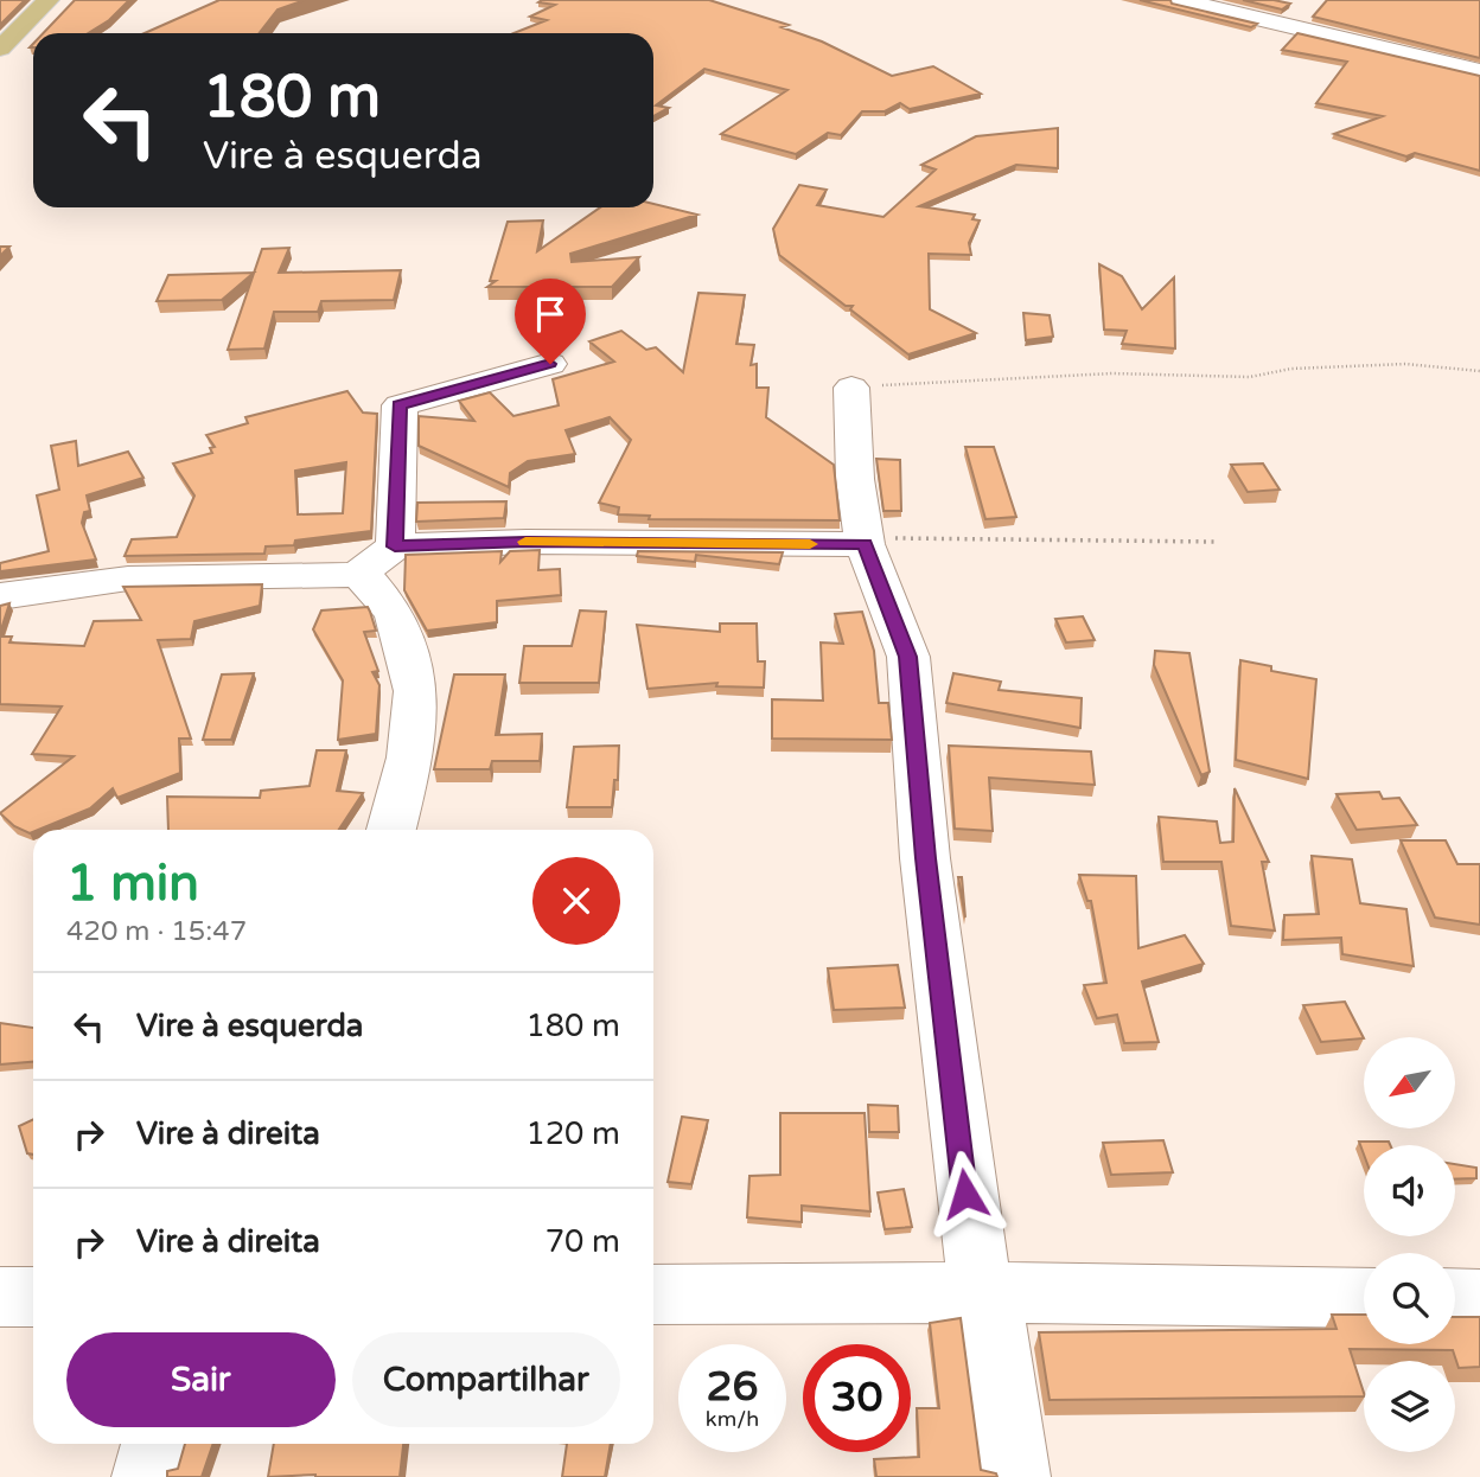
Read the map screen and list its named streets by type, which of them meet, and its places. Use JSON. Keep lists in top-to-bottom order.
{
  "north": "bottom left",
  "page": {
    "turn": ["180 m", "Vire à esquerda"],
    "heading": ["1 min", "420 m · 15:47"],
    "list": [
      {
        "name": "Vire à esquerda",
        "value": "180 m"
      },
      {
        "name": "Vire à direita",
        "value": "120 m"
      },
      {
        "name": "Vire à direita",
        "value": "70 m"
      }
    ],
    "buttons": ["Sair", "Compartilhar"],
    "speed": "26 km/h",
    "limit": "30"
  }
}
